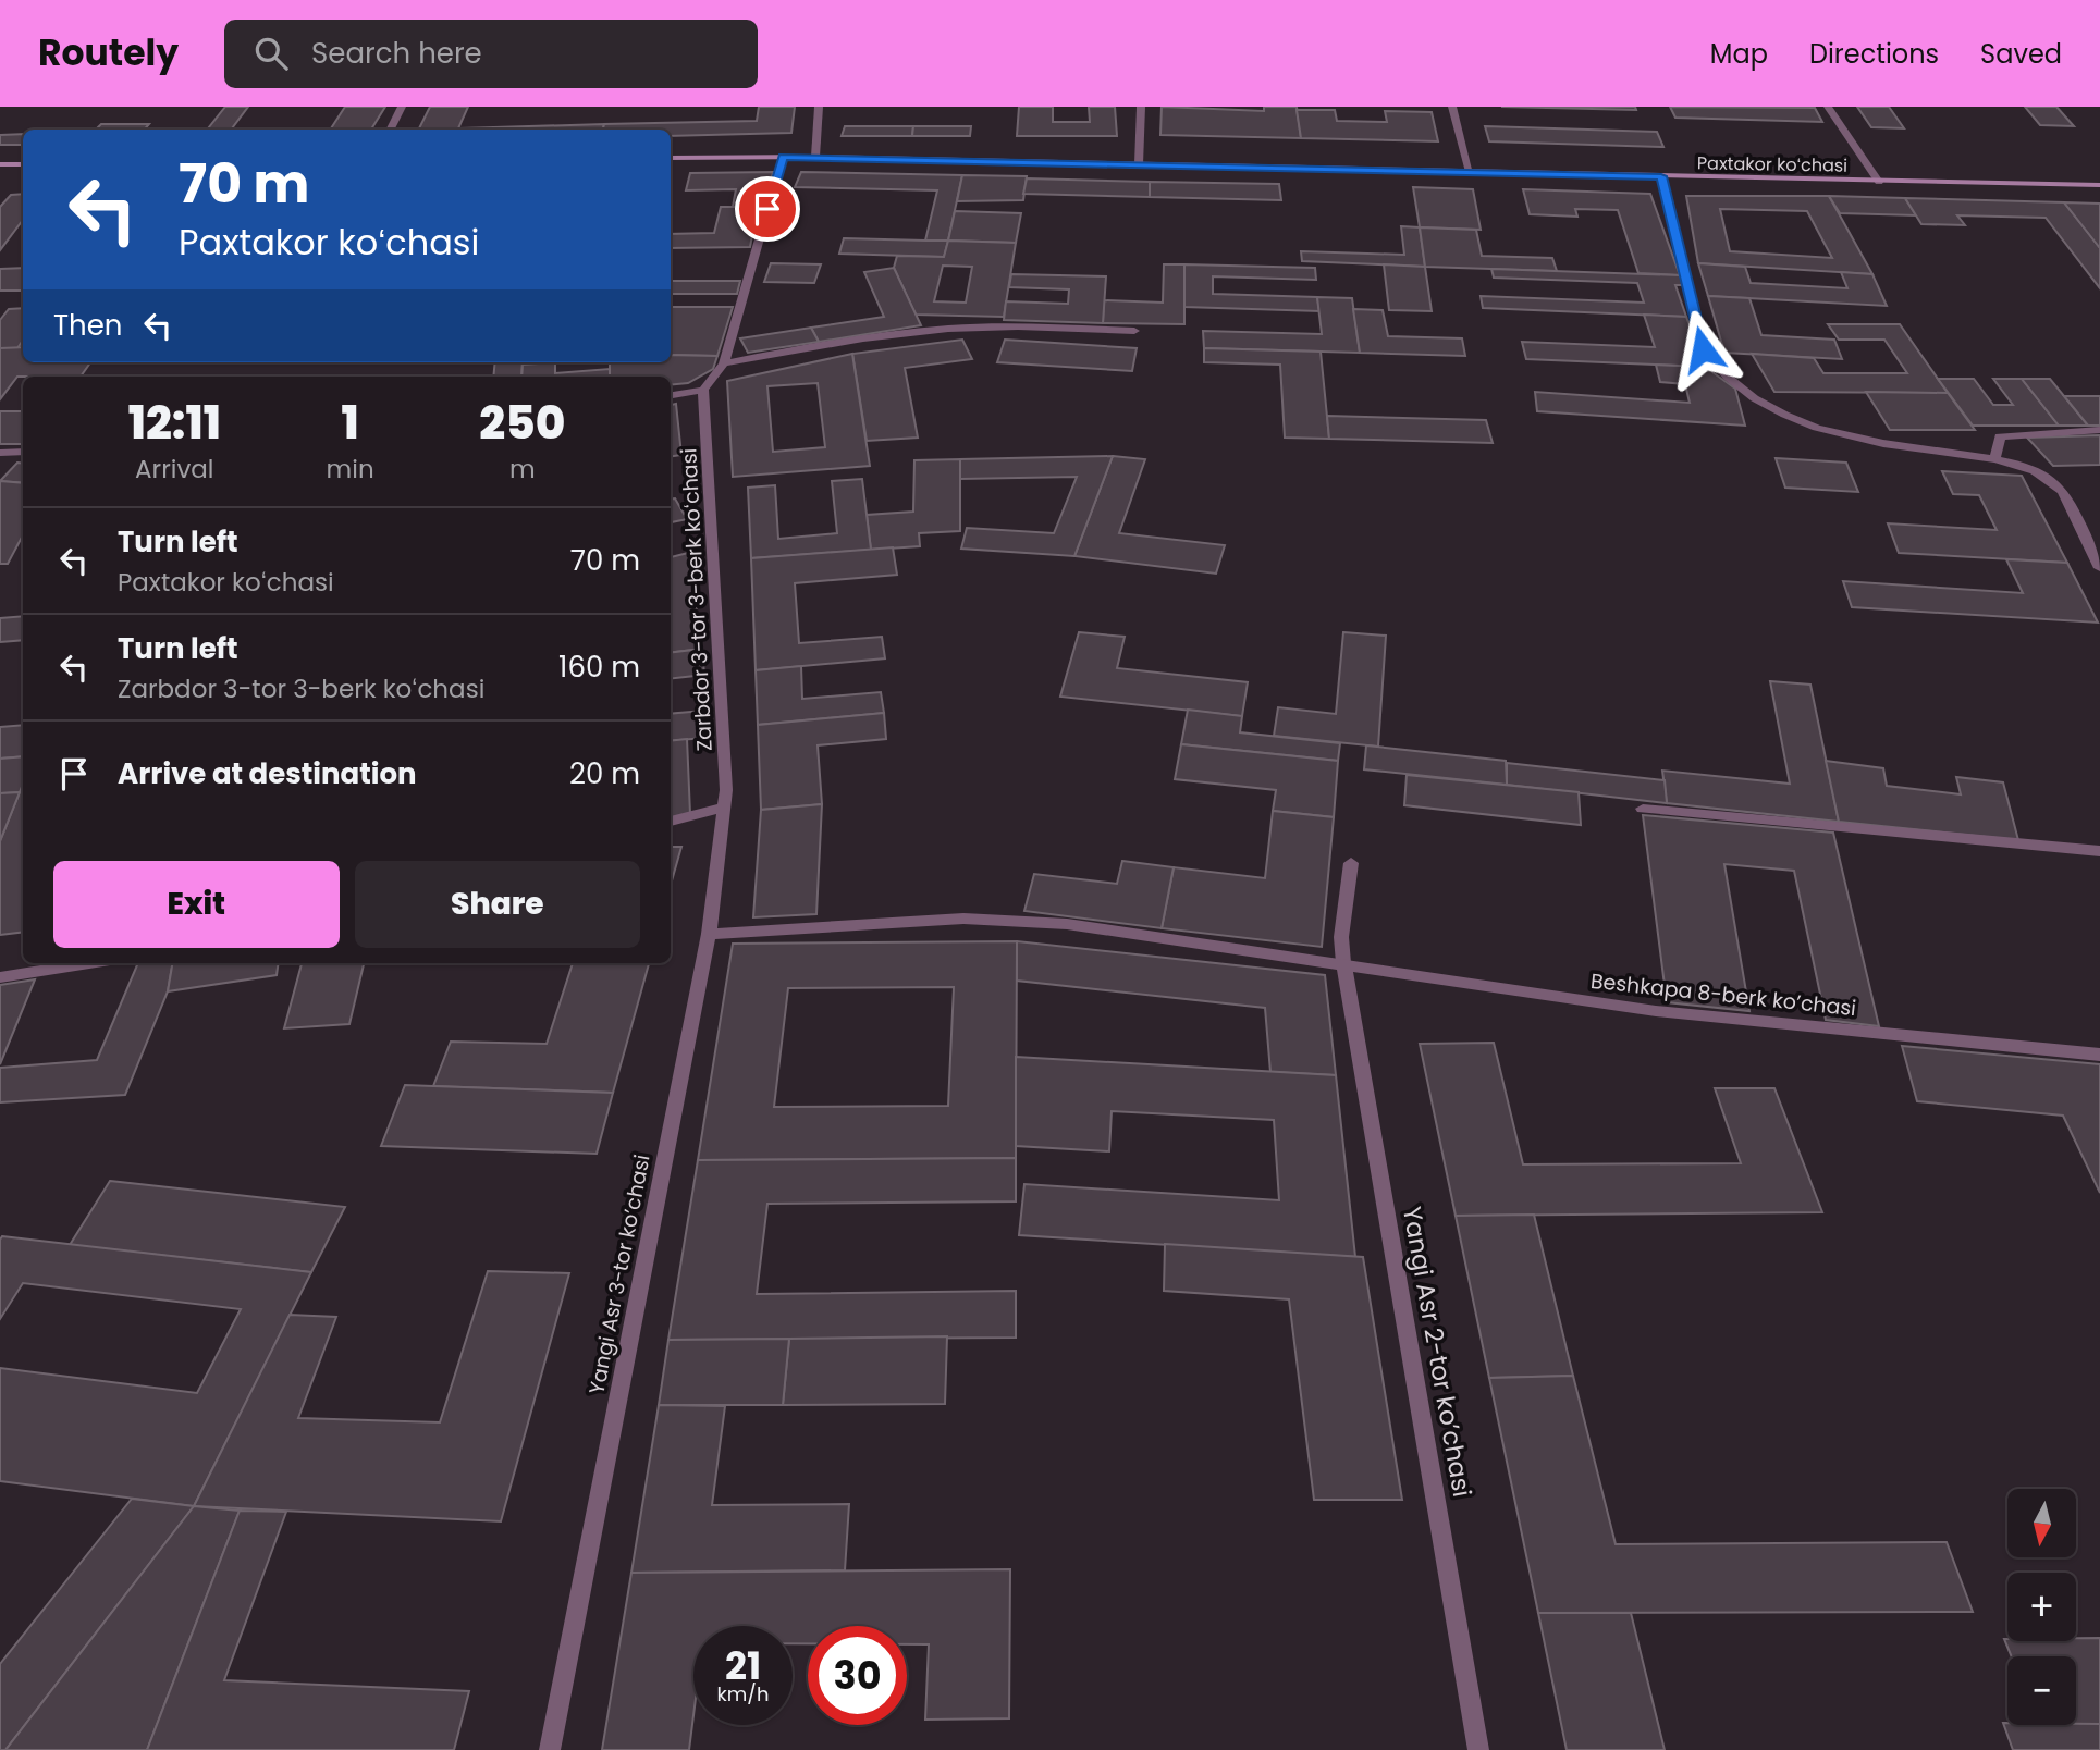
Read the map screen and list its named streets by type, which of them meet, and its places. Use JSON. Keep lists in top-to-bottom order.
{
  "streets": {
    "main road": ["Paxtakor koʻchasi"],
    "street": [
      "Zarbdor 3-tor 3-berk koʻchasi",
      "Beshkapa 8-berk koʼchasi",
      "Yangi Asr 3-tor koʼchasi",
      "Yangi Asr 2-tor koʼchasi"
    ]
  },
  "crossings": [
    ["Zarbdor 3-tor 3-berk koʻchasi", "Yangi Asr 3-tor koʼchasi"],
    ["Beshkapa 8-berk koʼchasi", "Yangi Asr 3-tor koʼchasi"],
    ["Beshkapa 8-berk koʼchasi", "Yangi Asr 2-tor koʼchasi"]
  ],
  "north": "bottom",
  "page": {
    "header": "Routely",
    "search": "Search here",
    "nav": ["Map", "Directions", "Saved"],
    "turn": ["70 m", "Paxtakor koʻchasi"],
    "then": "Then",
    "eta": [
      "12:11",
      "Arrival",
      "1",
      "min",
      "250",
      "m"
    ],
    "list": [
      {
        "name": "Turn left",
        "note": "Paxtakor koʻchasi",
        "value": "70 m"
      },
      {
        "name": "Turn left",
        "note": "Zarbdor 3-tor 3-berk koʻchasi",
        "value": "160 m"
      },
      {
        "name": "Arrive at destination",
        "value": "20 m"
      }
    ],
    "buttons": ["Exit", "Share"],
    "map_buttons": ["+", "−"],
    "speed": "21 km/h",
    "limit": "30"
  }
}
